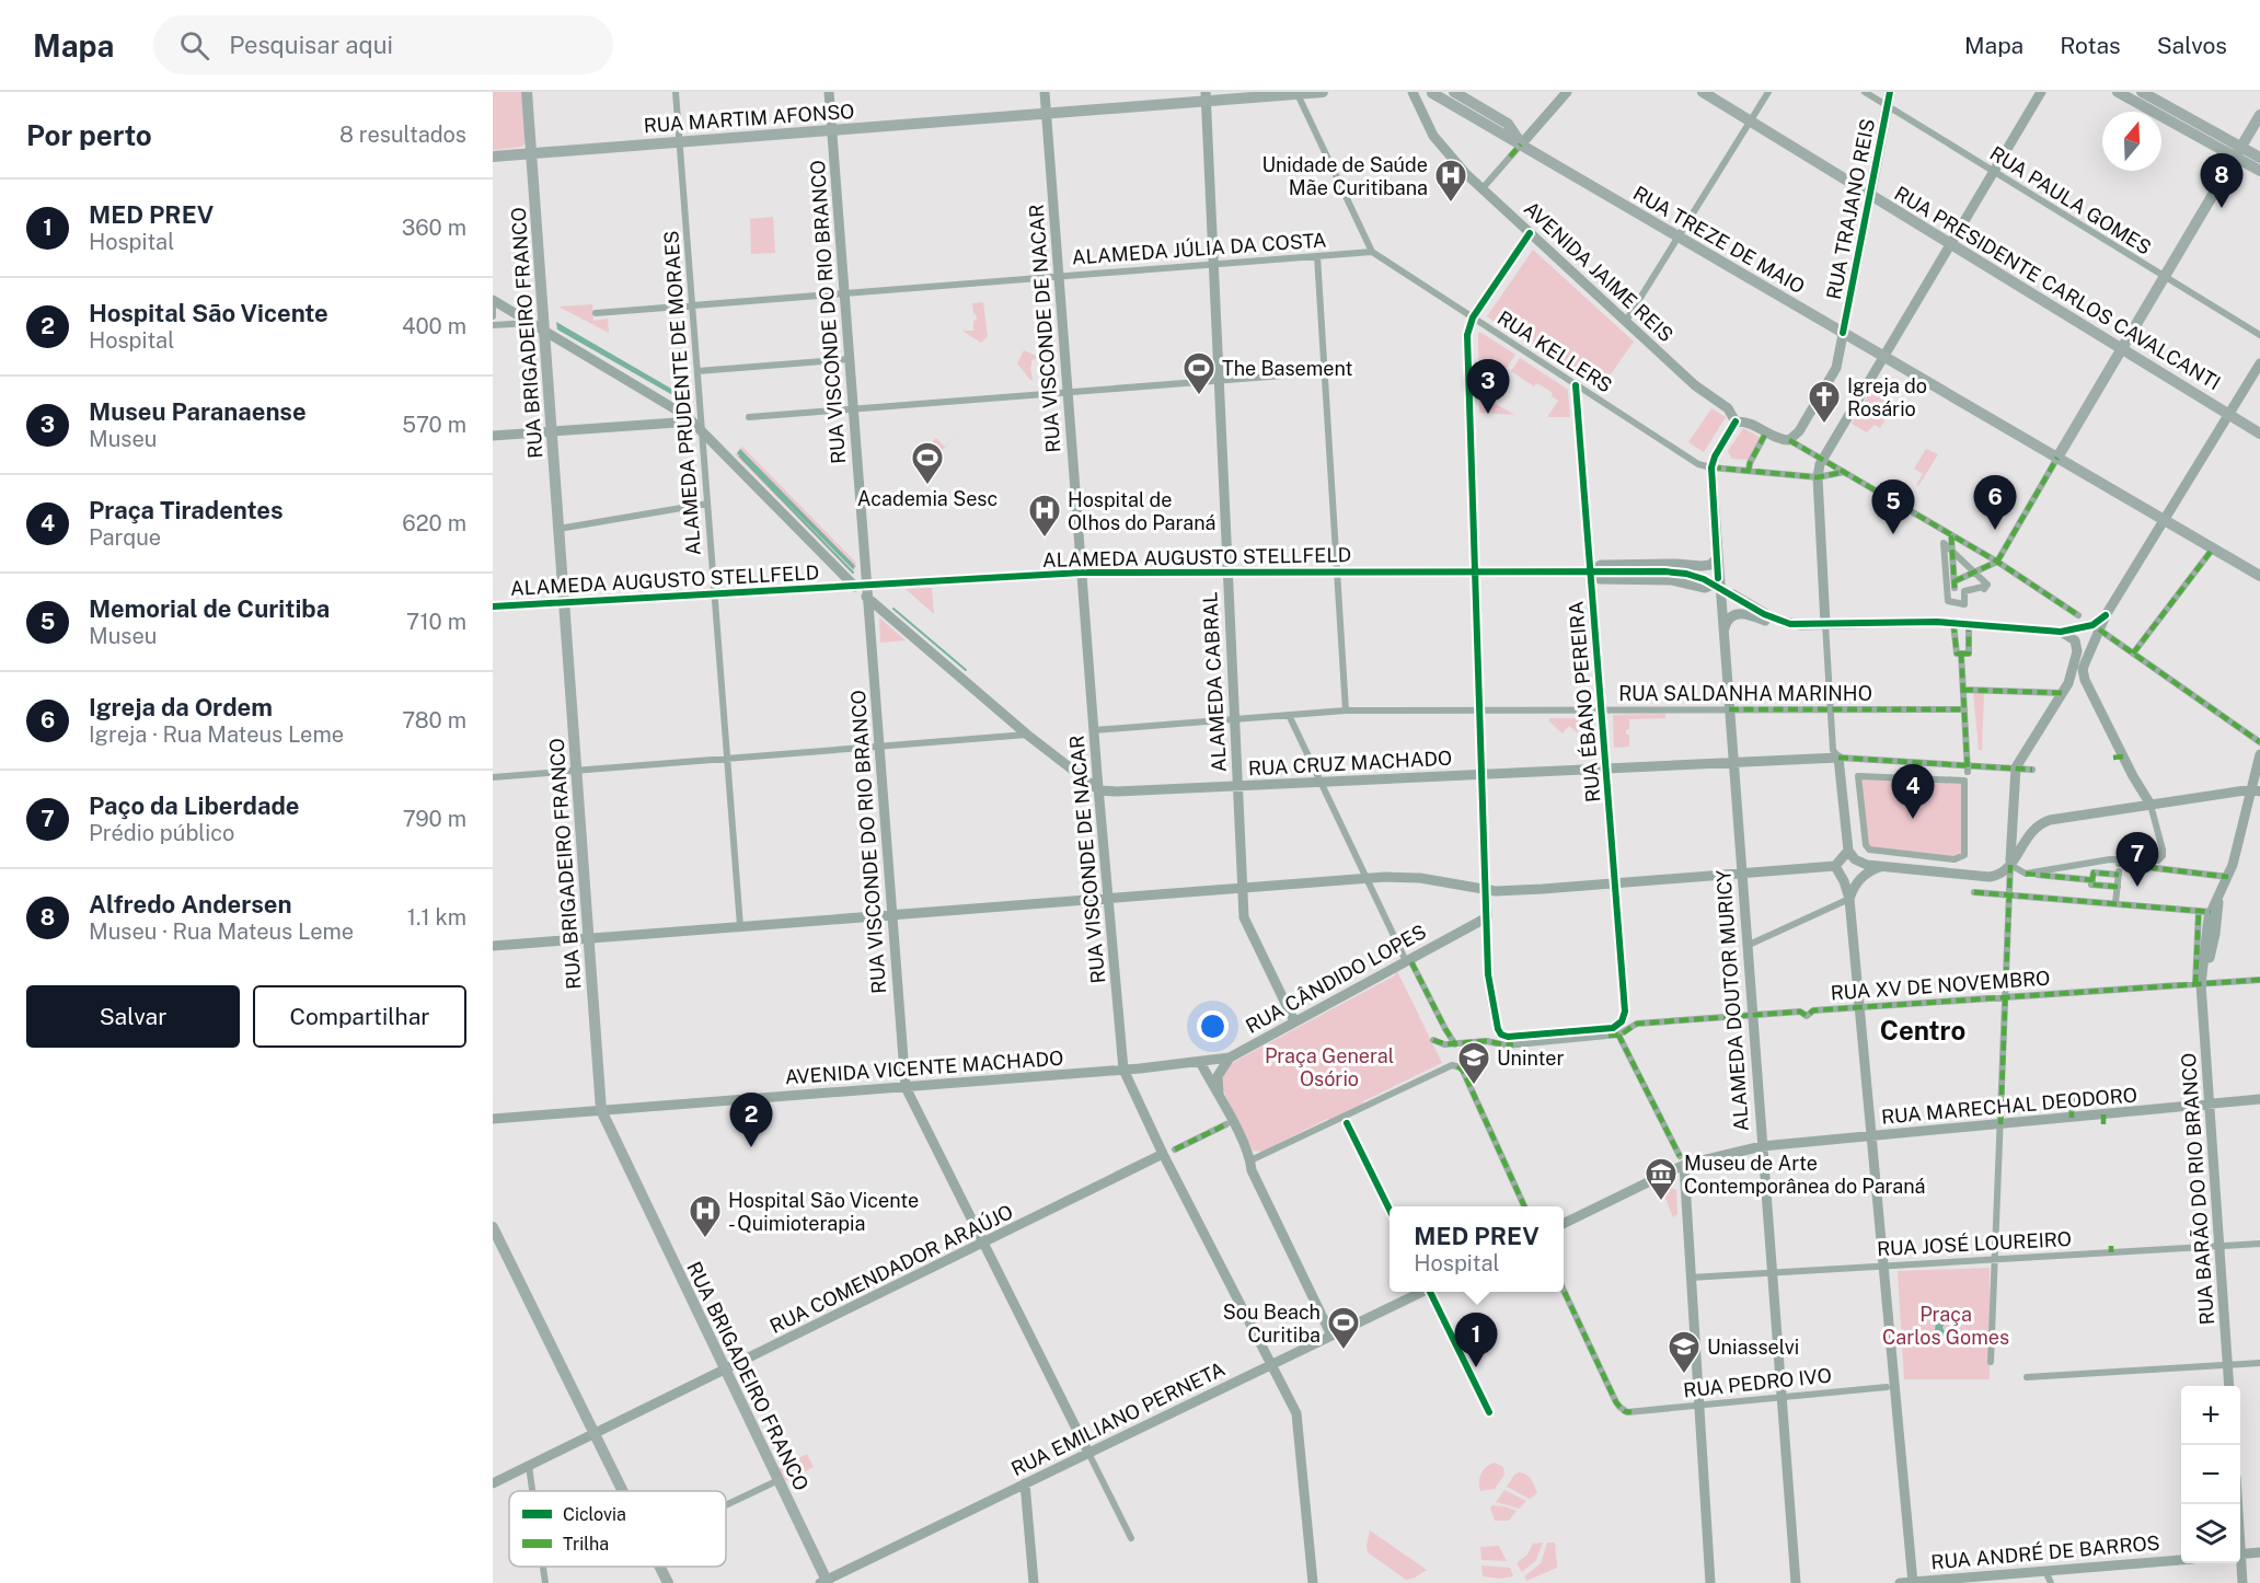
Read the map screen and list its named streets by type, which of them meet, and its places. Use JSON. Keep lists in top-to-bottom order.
{
  "streets": {
    "main road": [
      "RUA MARTIM AFONSO",
      "RUA TRAJANO REIS",
      "RUA TREZE DE MAIO",
      "RUA PRESIDENTE CARLOS CAVALCANTI",
      "RUA BRIGADEIRO FRANCO"
    ],
    "street": [
      "RUA PAULA GOMES",
      "ALAMEDA JÚLIA DA COSTA",
      "AVENIDA JAIME REIS",
      "RUA VISCONDE DO RIO BRANCO",
      "RUA VISCONDE DE NACAR",
      "RUA KELLERS",
      "ALAMEDA PRUDENTE DE MORAES",
      "ALAMEDA AUGUSTO STELLFELD",
      "ALAMEDA CABRAL",
      "RUA SALDANHA MARINHO",
      "RUA ÉBANO PEREIRA",
      "RUA CRUZ MACHADO",
      "RUA CÂNDIDO LOPES",
      "RUA XV DE NOVEMBRO",
      "ALAMEDA DOUTOR MURICY",
      "AVENIDA VICENTE MACHADO",
      "RUA MARECHAL DEODORO",
      "RUA BARÃO DO RIO BRANCO",
      "RUA JOSÉ LOUREIRO",
      "RUA COMENDADOR ARAÚJO",
      "RUA PEDRO IVO",
      "RUA EMILIANO PERNETA",
      "RUA ANDRÉ DE BARROS"
    ]
  },
  "crossings": [
    ["RUA MARTIM AFONSO", "RUA VISCONDE DO RIO BRANCO"],
    ["RUA MARTIM AFONSO", "RUA VISCONDE DE NACAR"],
    ["RUA MARTIM AFONSO", "RUA BRIGADEIRO FRANCO"],
    ["RUA MARTIM AFONSO", "ALAMEDA PRUDENTE DE MORAES"],
    ["RUA MARTIM AFONSO", "ALAMEDA CABRAL"],
    ["RUA PAULA GOMES", "RUA TRAJANO REIS"],
    ["RUA TRAJANO REIS", "RUA TREZE DE MAIO"],
    ["RUA TRAJANO REIS", "AVENIDA JAIME REIS"],
    ["RUA TRAJANO REIS", "RUA PRESIDENTE CARLOS CAVALCANTI"],
    ["ALAMEDA JÚLIA DA COSTA", "RUA VISCONDE DO RIO BRANCO"],
    ["ALAMEDA JÚLIA DA COSTA", "RUA VISCONDE DE NACAR"],
    ["ALAMEDA JÚLIA DA COSTA", "RUA KELLERS"],
    ["ALAMEDA JÚLIA DA COSTA", "ALAMEDA PRUDENTE DE MORAES"],
    ["ALAMEDA JÚLIA DA COSTA", "ALAMEDA CABRAL"],
    ["AVENIDA JAIME REIS", "ALAMEDA DOUTOR MURICY"],
    ["RUA VISCONDE DO RIO BRANCO", "ALAMEDA AUGUSTO STELLFELD"],
    ["RUA VISCONDE DO RIO BRANCO", "AVENIDA VICENTE MACHADO"],
    ["RUA VISCONDE DO RIO BRANCO", "RUA COMENDADOR ARAÚJO"],
    ["RUA VISCONDE DO RIO BRANCO", "RUA EMILIANO PERNETA"],
    ["RUA VISCONDE DE NACAR", "ALAMEDA AUGUSTO STELLFELD"],
    ["RUA VISCONDE DE NACAR", "RUA SALDANHA MARINHO"],
    ["RUA VISCONDE DE NACAR", "RUA CRUZ MACHADO"],
    ["RUA VISCONDE DE NACAR", "AVENIDA VICENTE MACHADO"],
    ["RUA VISCONDE DE NACAR", "RUA COMENDADOR ARAÚJO"],
    ["RUA VISCONDE DE NACAR", "RUA EMILIANO PERNETA"],
    ["RUA BRIGADEIRO FRANCO", "ALAMEDA AUGUSTO STELLFELD"],
    ["RUA BRIGADEIRO FRANCO", "AVENIDA VICENTE MACHADO"],
    ["RUA BRIGADEIRO FRANCO", "RUA COMENDADOR ARAÚJO"],
    ["RUA BRIGADEIRO FRANCO", "RUA EMILIANO PERNETA"],
    ["RUA KELLERS", "RUA ÉBANO PEREIRA"],
    ["RUA KELLERS", "ALAMEDA DOUTOR MURICY"],
    ["ALAMEDA PRUDENTE DE MORAES", "ALAMEDA AUGUSTO STELLFELD"],
    ["ALAMEDA AUGUSTO STELLFELD", "ALAMEDA CABRAL"],
    ["ALAMEDA AUGUSTO STELLFELD", "RUA ÉBANO PEREIRA"],
    ["ALAMEDA CABRAL", "RUA SALDANHA MARINHO"],
    ["ALAMEDA CABRAL", "RUA CRUZ MACHADO"],
    ["ALAMEDA CABRAL", "RUA CÂNDIDO LOPES"],
    ["RUA SALDANHA MARINHO", "RUA ÉBANO PEREIRA"],
    ["RUA SALDANHA MARINHO", "ALAMEDA DOUTOR MURICY"],
    ["RUA ÉBANO PEREIRA", "RUA CRUZ MACHADO"],
    ["RUA ÉBANO PEREIRA", "RUA CÂNDIDO LOPES"],
    ["RUA CRUZ MACHADO", "ALAMEDA DOUTOR MURICY"],
    ["RUA CÂNDIDO LOPES", "AVENIDA VICENTE MACHADO"],
    ["RUA XV DE NOVEMBRO", "ALAMEDA DOUTOR MURICY"],
    ["RUA XV DE NOVEMBRO", "RUA BARÃO DO RIO BRANCO"],
    ["ALAMEDA DOUTOR MURICY", "RUA MARECHAL DEODORO"],
    ["ALAMEDA DOUTOR MURICY", "RUA JOSÉ LOUREIRO"],
    ["ALAMEDA DOUTOR MURICY", "RUA PEDRO IVO"],
    ["RUA MARECHAL DEODORO", "RUA BARÃO DO RIO BRANCO"],
    ["RUA BARÃO DO RIO BRANCO", "RUA JOSÉ LOUREIRO"]
  ],
  "districts": ["Centro"],
  "parks": ["Praça General Osório", "Praça Carlos Gomes"],
  "places": {
    "hospital": ["Unidade de Saúde Mãe Curitibana", "Hospital de Olhos do Paraná", "Hospital São Vicente - Quimioterapia"],
    "sports": ["The Basement", "Academia Sesc", "Sou Beach Curitiba"],
    "church": ["Igreja do Rosário"],
    "school or university": ["Uninter", "Uniasselvi"],
    "museum": ["Museu de Arte Contemporânea do Paraná"]
  },
  "legend": ["Ciclovia", "Trilha"],
  "north": "top",
  "page": {
    "header": "Mapa",
    "search": "Pesquisar aqui",
    "nav": ["Mapa", "Rotas", "Salvos"],
    "heading": ["Por perto", "8 resultados"],
    "pins": [
      "8",
      "3",
      "6",
      "5",
      "4",
      "7",
      "2",
      "1"
    ],
    "list": [
      {
        "mark": "1",
        "name": "MED PREV",
        "note": "Hospital",
        "value": "360 m"
      },
      {
        "mark": "2",
        "name": "Hospital São Vicente",
        "note": "Hospital",
        "value": "400 m"
      },
      {
        "mark": "3",
        "name": "Museu Paranaense",
        "note": "Museu",
        "value": "570 m"
      },
      {
        "mark": "4",
        "name": "Praça Tiradentes",
        "note": "Parque",
        "value": "620 m"
      },
      {
        "mark": "5",
        "name": "Memorial de Curitiba",
        "note": "Museu",
        "value": "710 m"
      },
      {
        "mark": "6",
        "name": "Igreja da Ordem",
        "note": "Igreja · Rua Mateus Leme",
        "value": "780 m"
      },
      {
        "mark": "7",
        "name": "Paço da Liberdade",
        "note": "Prédio público",
        "value": "790 m"
      },
      {
        "mark": "8",
        "name": "Alfredo Andersen",
        "note": "Museu · Rua Mateus Leme",
        "value": "1.1 km"
      }
    ],
    "buttons": ["Salvar", "Compartilhar"],
    "popup": ["MED PREV", "Hospital"],
    "map_buttons": ["+", "−"]
  }
}
